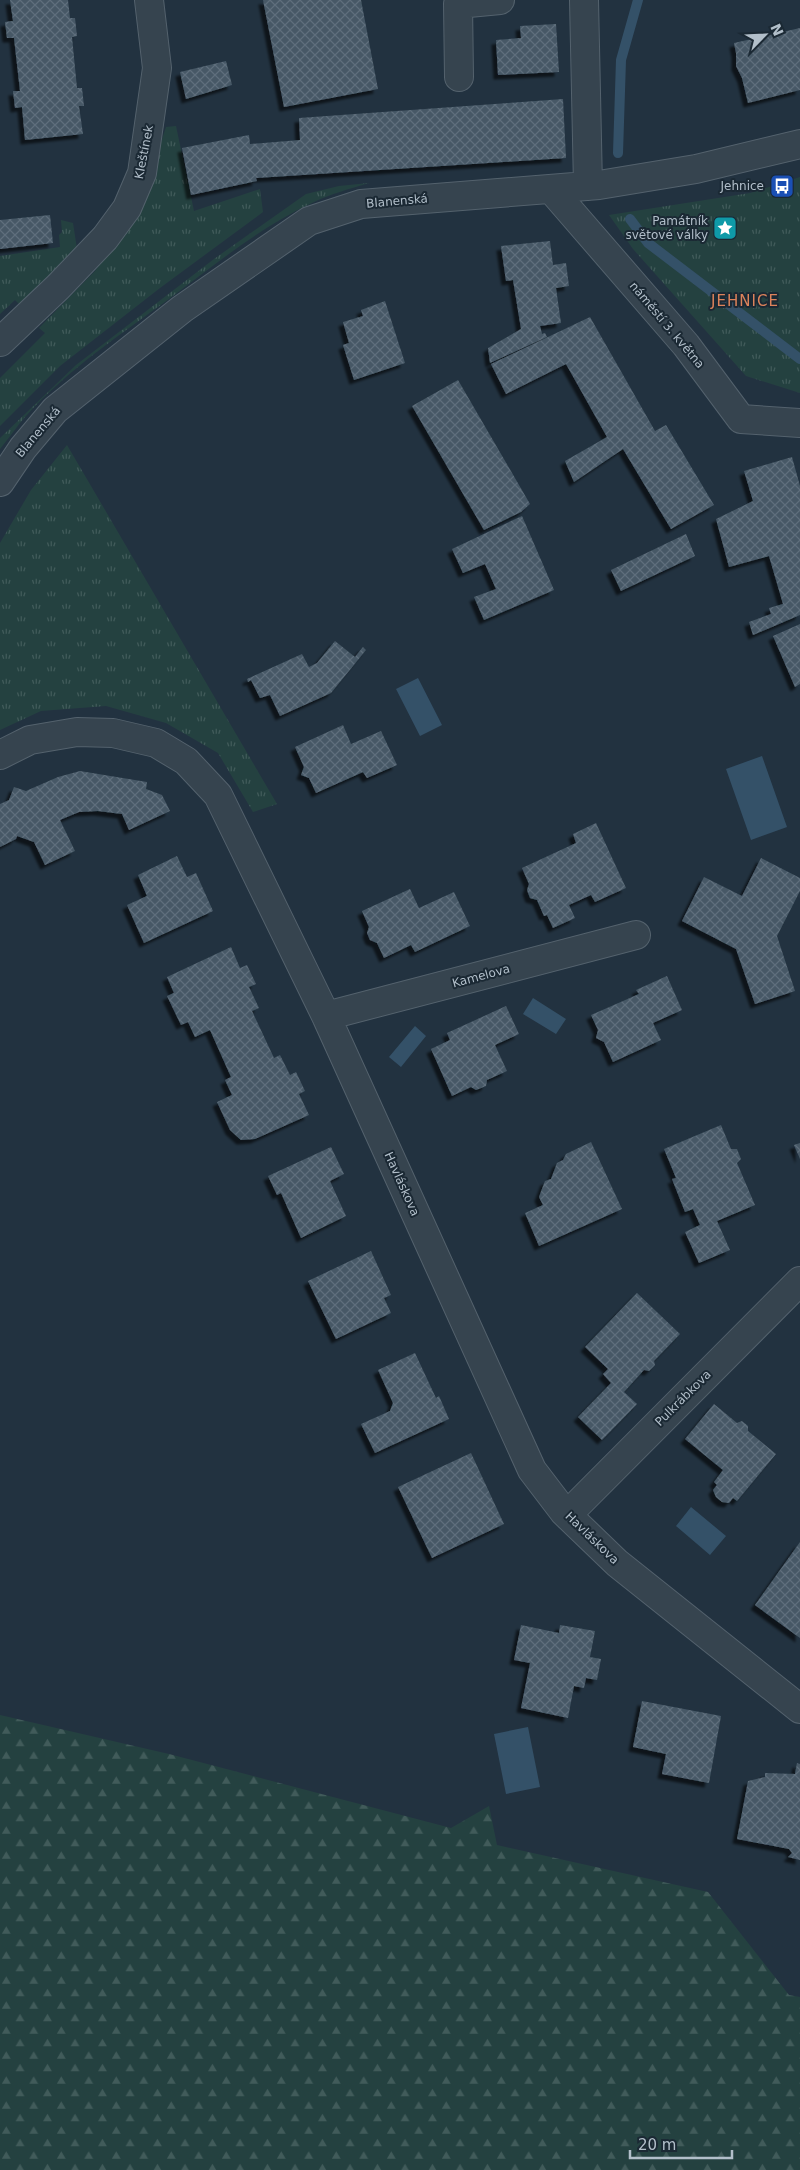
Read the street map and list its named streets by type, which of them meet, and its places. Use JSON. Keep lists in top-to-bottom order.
{
  "streets": {
    "street": [
      "Kleštínek",
      "Blanenská",
      "náměstí 3. května",
      "Kamelova",
      "Havláskova",
      "Pulkrábkova"
    ]
  },
  "crossings": [
    ["Blanenská", "náměstí 3. května"],
    ["Kamelova", "Havláskova"],
    ["Havláskova", "Pulkrábkova"]
  ],
  "districts": ["JEHNICE"],
  "places": {
    "bus stop": ["Jehnice"],
    "place": ["Památník světové války"]
  },
  "scale_bar": "20 m",
  "north": "top right"
}
